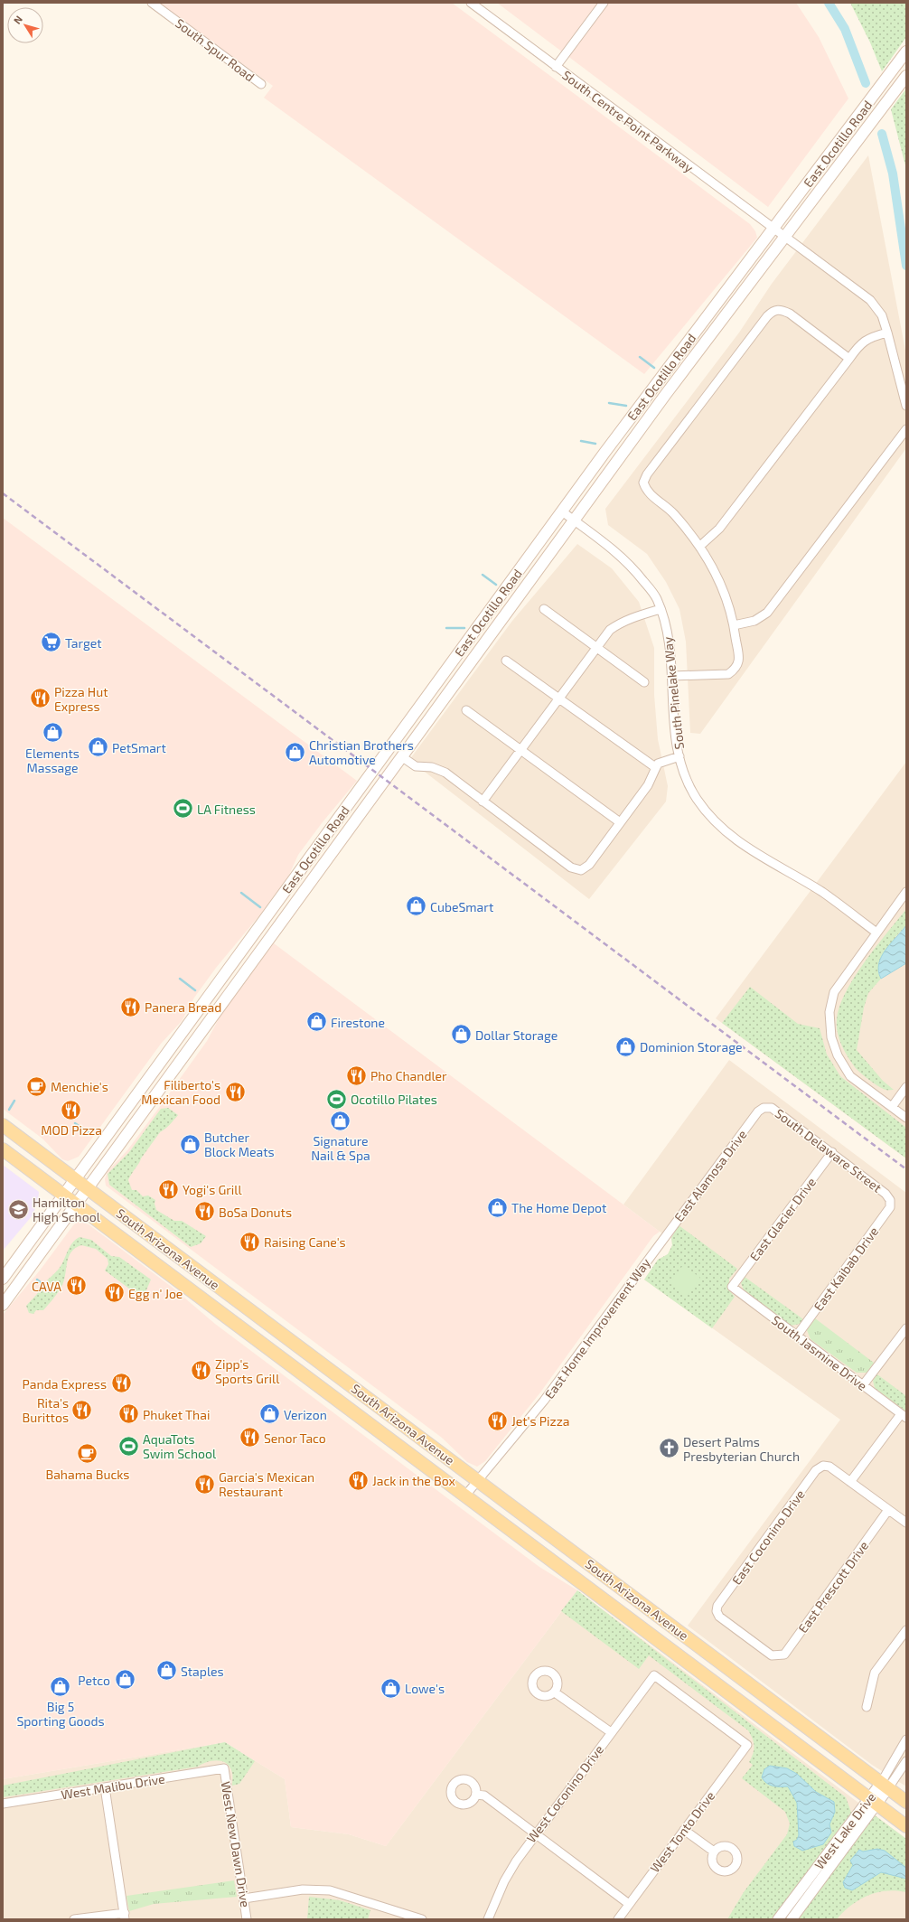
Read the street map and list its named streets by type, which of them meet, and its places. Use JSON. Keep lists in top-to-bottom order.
{
  "streets": {
    "main road": ["East Ocotillo Road", "South Arizona Avenue"],
    "street": [
      "South Spur Road",
      "South Centre Point Parkway",
      "South Pinelake Way",
      "South Delaware Street",
      "East Alamosa Drive",
      "East Glacier Drive",
      "East Kaibab Drive",
      "East Home Improvement Way",
      "South Jasmine Drive",
      "East Coconino Drive",
      "East Prescott Drive",
      "West Malibu Drive",
      "West Coconino Drive",
      "West Lake Drive",
      "West Tonto Drive",
      "West New Dawn Drive"
    ]
  },
  "crossings": [
    ["South Centre Point Parkway", "East Ocotillo Road"],
    ["East Ocotillo Road", "South Pinelake Way"],
    ["East Ocotillo Road", "South Arizona Avenue"],
    ["South Delaware Street", "East Alamosa Drive"],
    ["South Delaware Street", "East Glacier Drive"],
    ["South Delaware Street", "East Kaibab Drive"],
    ["East Alamosa Drive", "East Home Improvement Way"],
    ["East Glacier Drive", "South Jasmine Drive"],
    ["South Arizona Avenue", "East Home Improvement Way"],
    ["South Arizona Avenue", "West Lake Drive"],
    ["East Kaibab Drive", "South Jasmine Drive"],
    ["East Coconino Drive", "East Prescott Drive"],
    ["West Malibu Drive", "West New Dawn Drive"],
    ["West Coconino Drive", "West Tonto Drive"]
  ],
  "places": {
    "supermarket": ["Target"],
    "restaurant": [
      "Pizza Hut Express",
      "Panera Bread",
      "Pho Chandler",
      "Filiberto's Mexican Food",
      "MOD Pizza",
      "Yogi's Grill",
      "BoSa Donuts",
      "Raising Cane's",
      "CAVA",
      "Egg n' Joe",
      "Zipp's Sports Grill",
      "Panda Express",
      "Rita's Burittos",
      "Phuket Thai",
      "Jet's Pizza",
      "Senor Taco",
      "Jack in the Box",
      "Garcia's Mexican Restaurant"
    ],
    "shop": [
      "Elements Massage",
      "PetSmart",
      "Christian Brothers Automotive",
      "CubeSmart",
      "Firestone",
      "Dollar Storage",
      "Dominion Storage",
      "Signature Nail & Spa",
      "Butcher Block Meats",
      "The Home Depot",
      "Verizon",
      "Staples",
      "Petco",
      "Big 5 Sporting Goods",
      "Lowe's"
    ],
    "sports": ["LA Fitness", "Ocotillo Pilates", "AquaTots Swim School"],
    "cafe": ["Menchie's", "Bahama Bucks"],
    "school or university": ["Hamilton High School"],
    "church": ["Desert Palms Presbyterian Church"]
  },
  "north": "top left"
}
